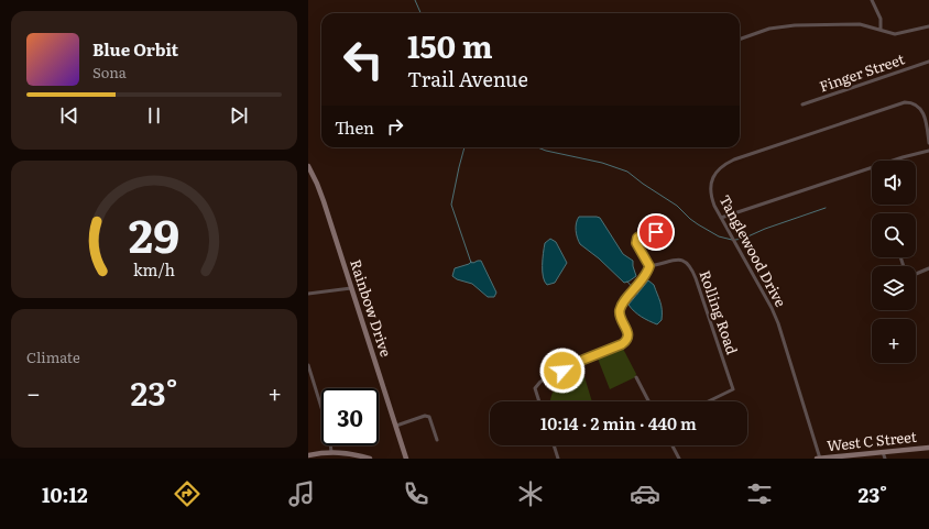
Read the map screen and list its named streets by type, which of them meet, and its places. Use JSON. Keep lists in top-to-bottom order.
{
  "streets": {
    "street": [
      "Finger Street",
      "Tanglewood Drive",
      "Rainbow Drive",
      "Rolling Road",
      "West C Street"
    ]
  },
  "crossings": [
    ["Tanglewood Drive", "West C Street"]
  ],
  "page": {
    "turn": ["150 m", "Trail Avenue"],
    "song": ["Blue Orbit", "Sona"],
    "then": "Then",
    "map_buttons": "+",
    "tile": "Climate",
    "heat": ["−", "23°", "+"],
    "limit": "30",
    "trip": "10:14 · 2 min · 440 m",
    "tabs": ["10:12", "23°"],
    "gauge": ["29", "km/h"]
  }
}
